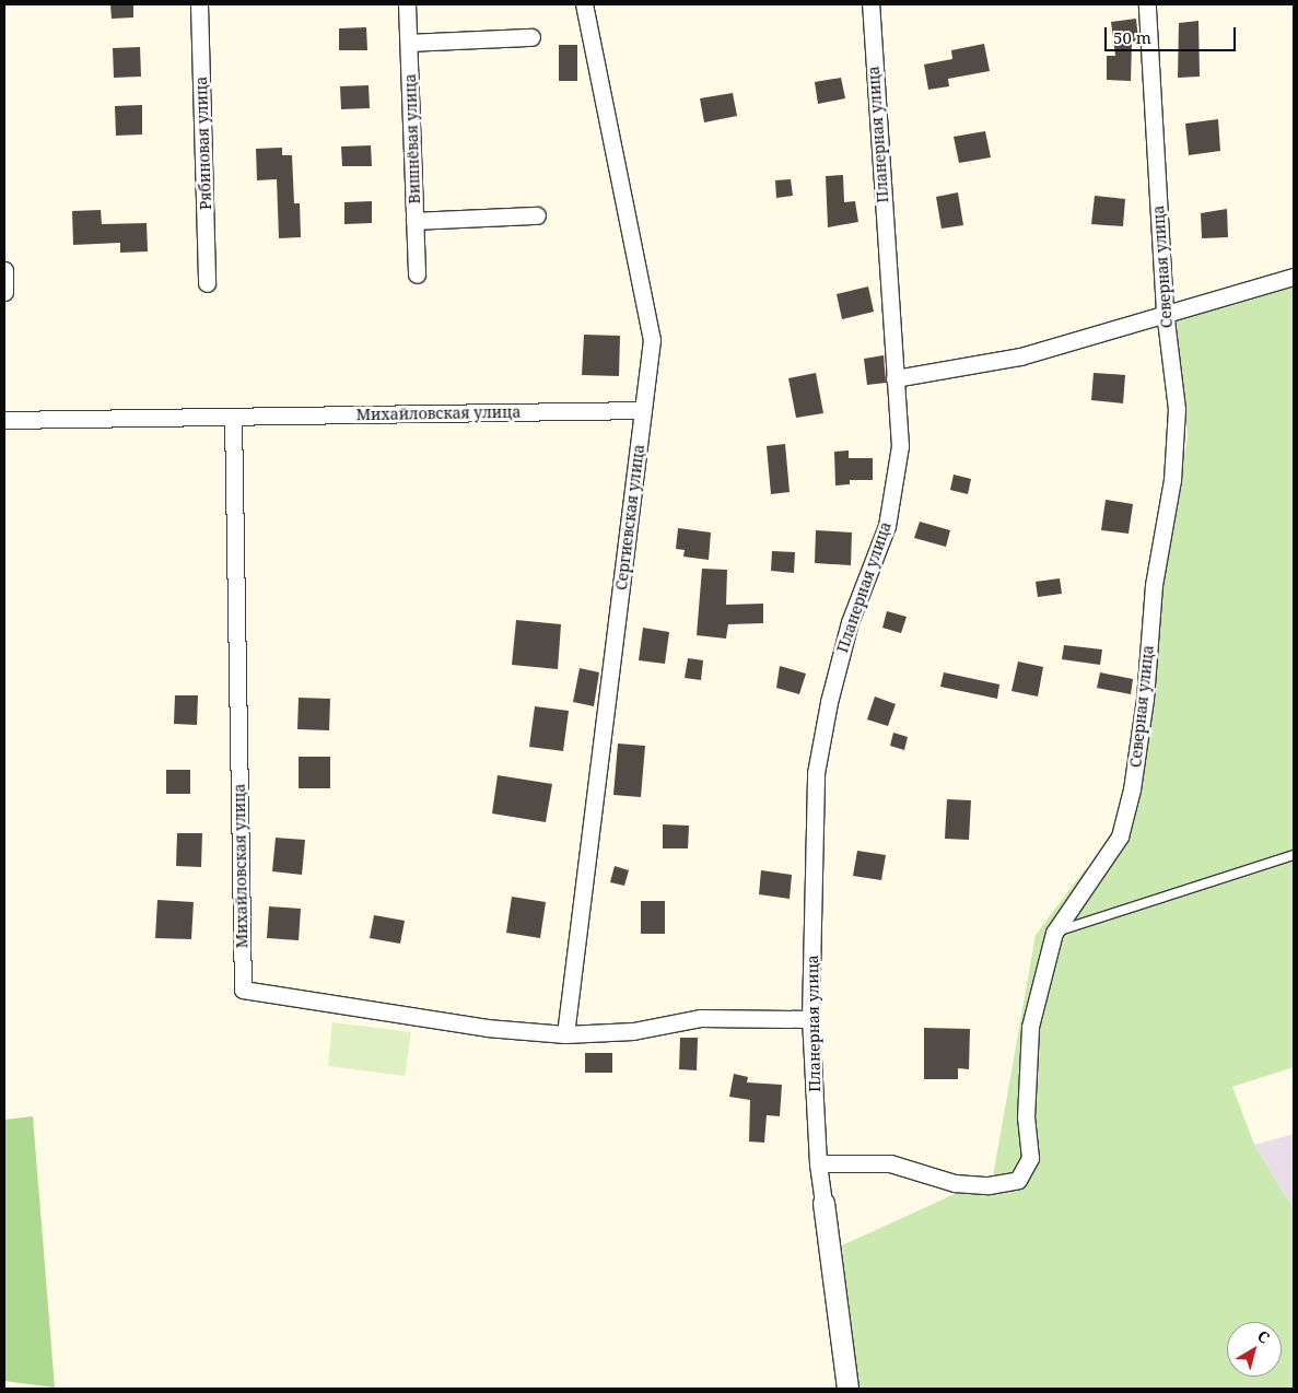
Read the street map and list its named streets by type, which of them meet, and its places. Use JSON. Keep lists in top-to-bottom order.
{
  "streets": {
    "street": [
      "Планерная улица",
      "Вишнёвая улица",
      "Рябиновая улица",
      "Северная улица",
      "Михайловская улица",
      "Сергиевская улица"
    ]
  },
  "crossings": [
    ["Планерная улица", "Северная улица"],
    ["Михайловская улица", "Сергиевская улица"]
  ],
  "scale_bar": "50 m",
  "north": "top right"
}
